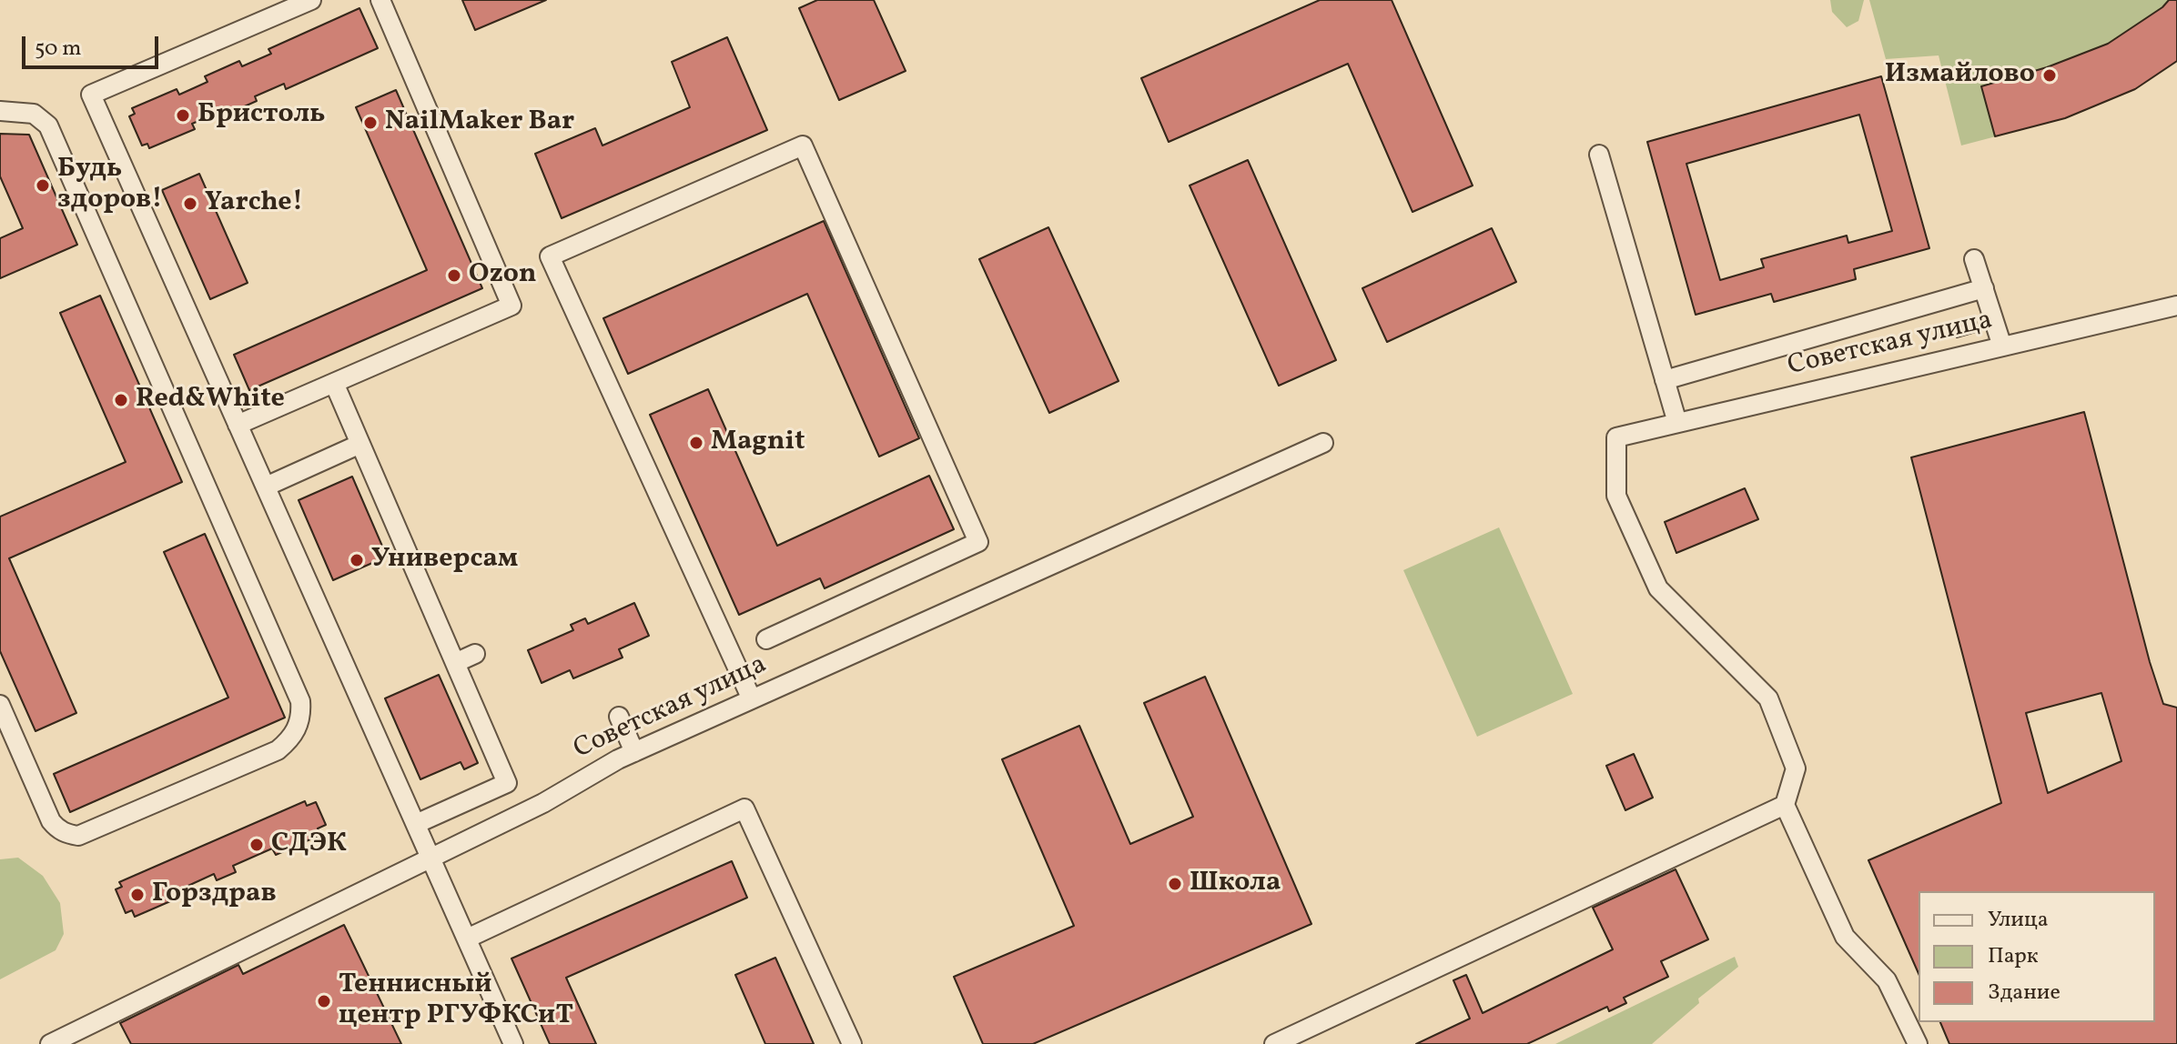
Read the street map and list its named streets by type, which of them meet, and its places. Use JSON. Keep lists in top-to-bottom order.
{
  "streets": {
    "street": ["Советская улица"]
  },
  "places": [
    "Измайлово",
    "Бристоль",
    "NailMaker Bar",
    "Будь здоров!",
    "Yarche!",
    "Ozon",
    "Red&White",
    "Magnit",
    "Универсам",
    "СДЭК",
    "Школа",
    "Горздрав",
    "Теннисный центр РГУФКСиТ"
  ],
  "legend": ["Улица", "Парк", "Здание"],
  "scale_bar": "50 m"
}
